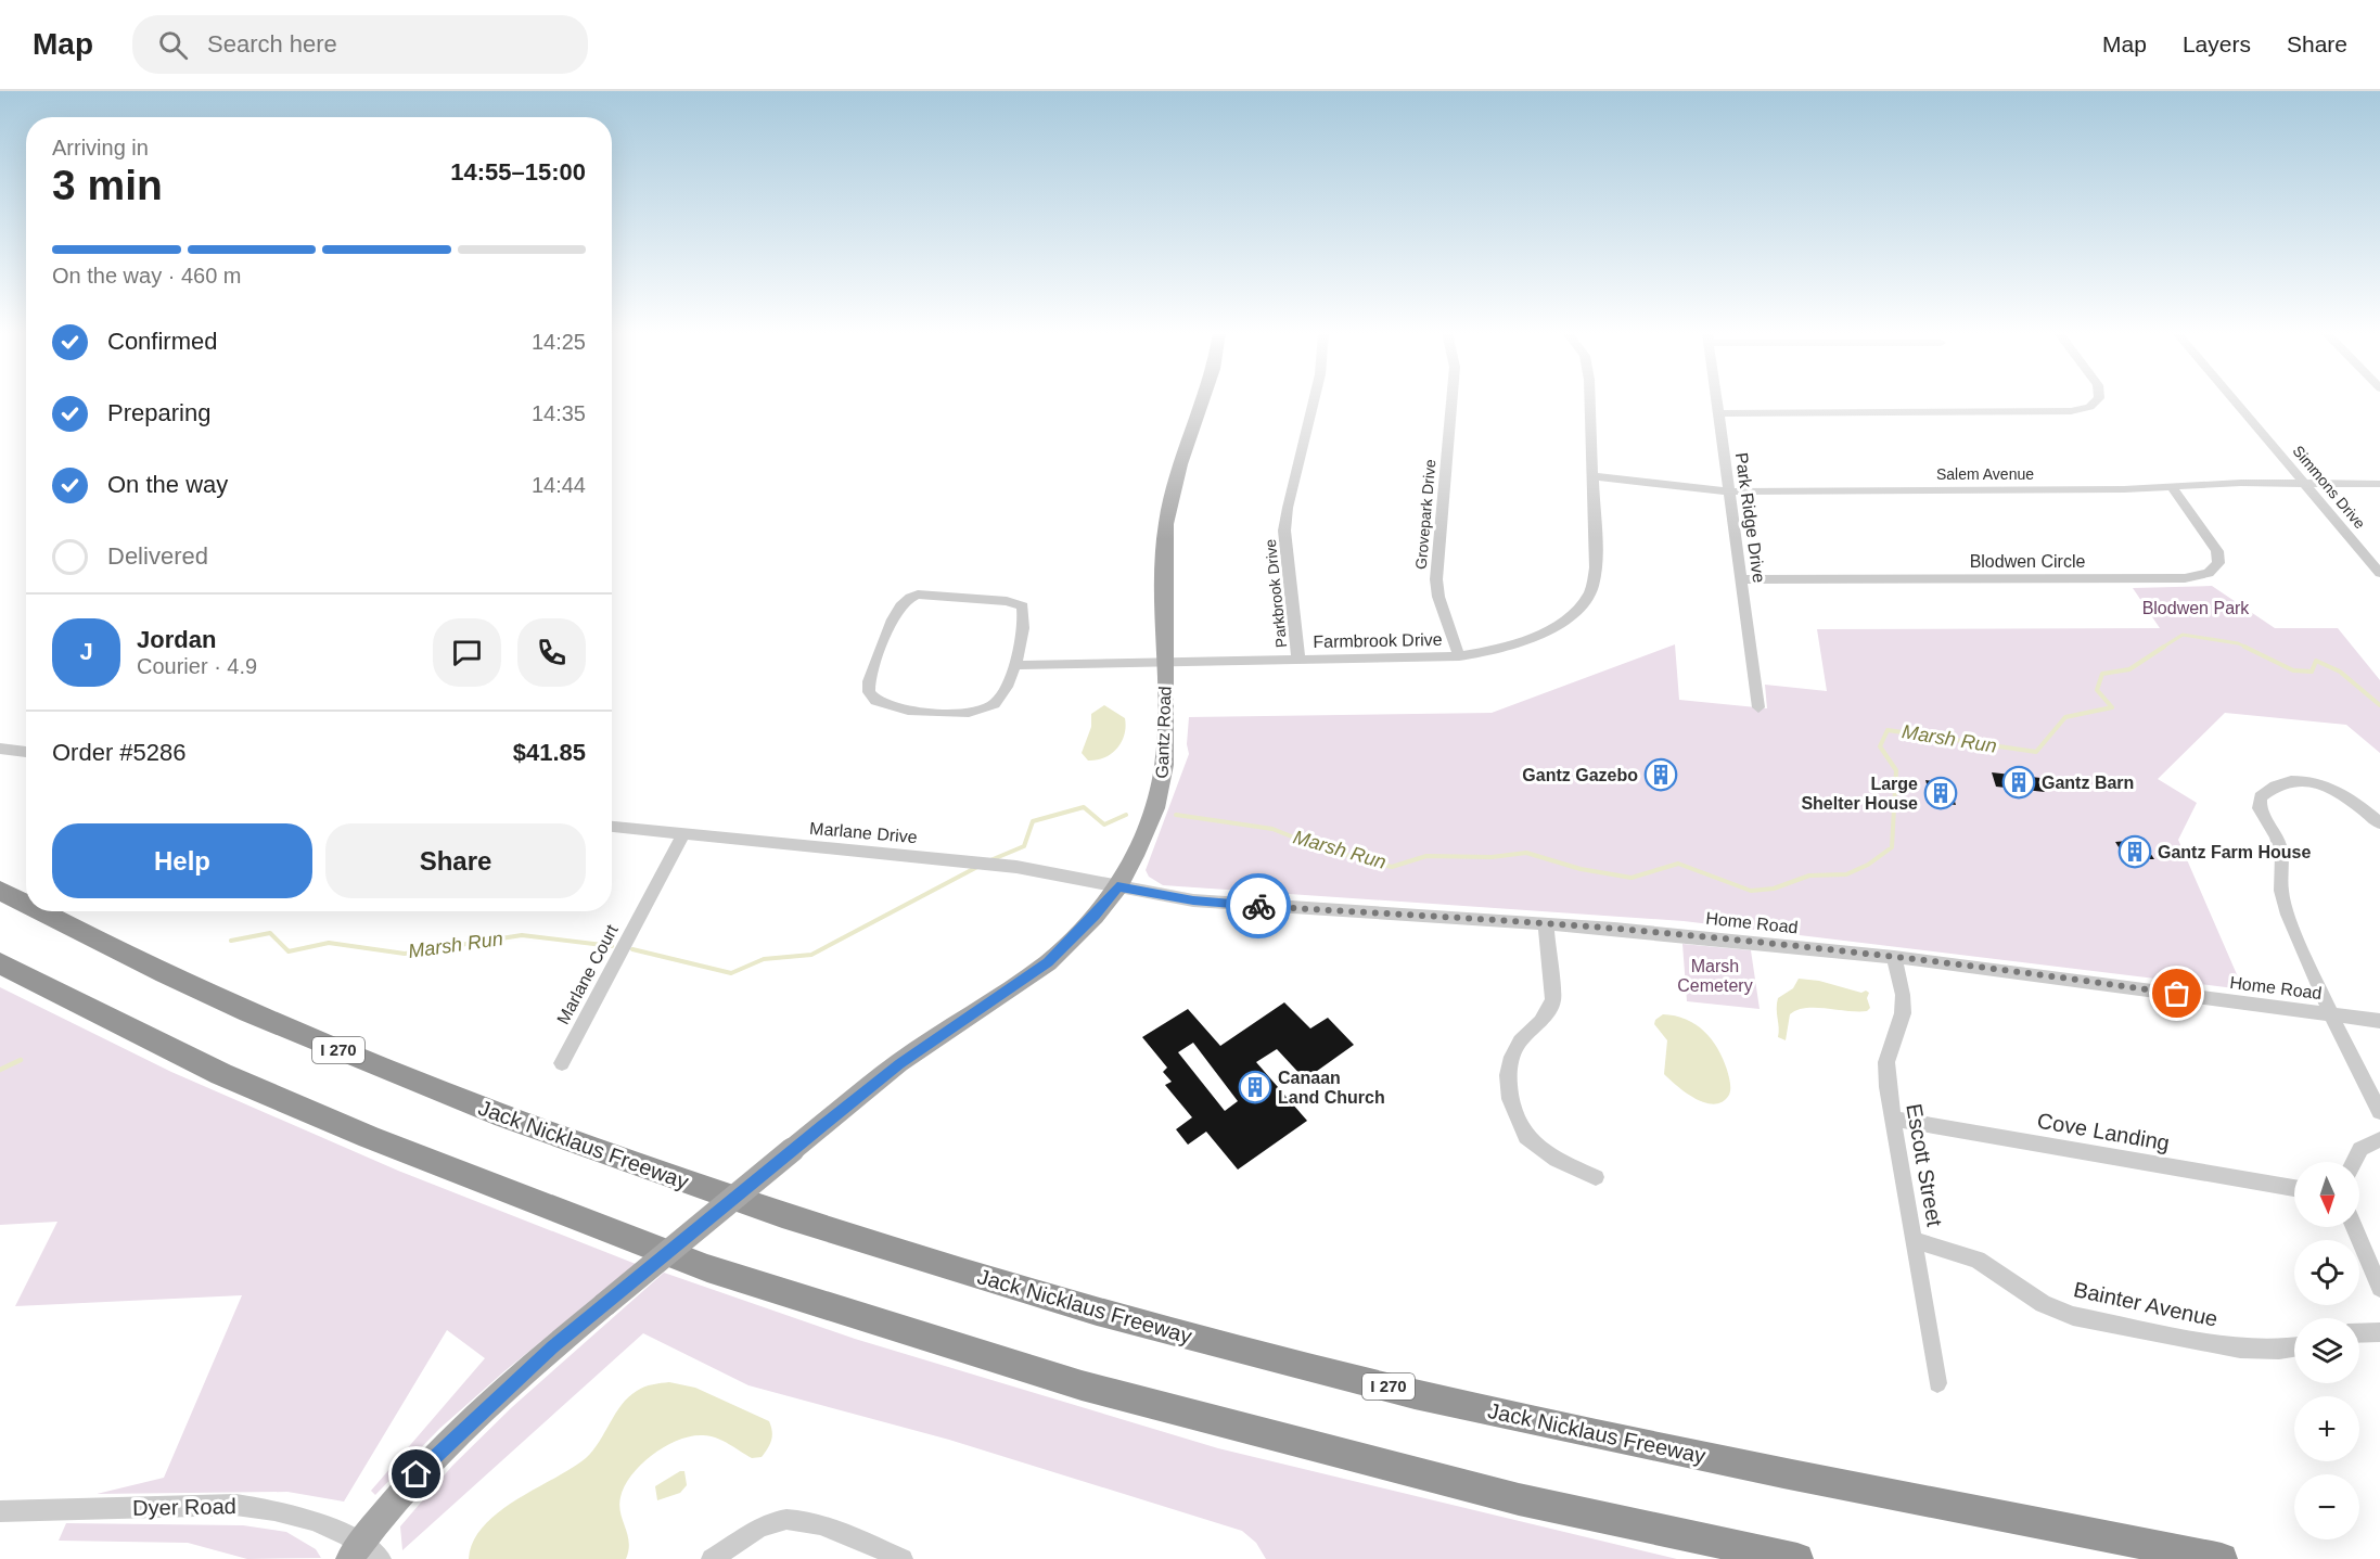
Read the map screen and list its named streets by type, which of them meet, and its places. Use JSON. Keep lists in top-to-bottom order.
{
  "streets": {
    "highway": ["I 270", "Jack Nicklaus Freeway"],
    "main road": ["Gantz Road"],
    "street": [
      "Salem Avenue",
      "Simmons Drive",
      "Grovepark Drive",
      "Park Ridge Drive",
      "Blodwen Circle",
      "Parkbrook Drive",
      "Farmbrook Drive",
      "Marlane Drive",
      "Home Road",
      "Marlane Court",
      "Cove Landing",
      "Escott Street",
      "Bainter Avenue",
      "Dyer Road"
    ]
  },
  "crossings": [
    ["Salem Avenue", "Simmons Drive"],
    ["Salem Avenue", "Park Ridge Drive"],
    ["Salem Avenue", "Blodwen Circle"],
    ["Salem Avenue", "Farmbrook Drive"],
    ["Grovepark Drive", "Farmbrook Drive"],
    ["Park Ridge Drive", "Blodwen Circle"],
    ["Parkbrook Drive", "Farmbrook Drive"],
    ["Farmbrook Drive", "Gantz Road"],
    ["Gantz Road", "Marlane Drive"],
    ["Gantz Road", "Home Road"],
    ["Gantz Road", "Dyer Road"],
    ["Marlane Drive", "Home Road"],
    ["Marlane Drive", "Marlane Court"],
    ["Home Road", "Escott Street"],
    ["Cove Landing", "Escott Street"],
    ["Escott Street", "Bainter Avenue"]
  ],
  "water": ["Marsh Run"],
  "parks": ["Blodwen Park", "Marsh Cemetery"],
  "places": {
    "building": [
      "Gantz Gazebo",
      "Gantz Barn",
      "Large Shelter House",
      "Gantz Farm House",
      "Canaan Land Church"
    ]
  },
  "north": "bottom",
  "page": {
    "header": "Map",
    "search": "Search here",
    "nav": ["Map", "Layers", "Share"],
    "heading": ["3 min", "Arriving in", "14:55–15:00"],
    "panel": [
      "Jordan",
      "Courier · 4.9",
      "Order #5286",
      "$41.85"
    ],
    "bar": "On the way · 460 m",
    "list": [
      ["Confirmed", "14:25"],
      ["Preparing", "14:35"],
      ["On the way", "14:44"],
      "Delivered"
    ],
    "round": "J",
    "buttons": ["Help", "Share"],
    "map_buttons": ["+", "−"]
  }
}
